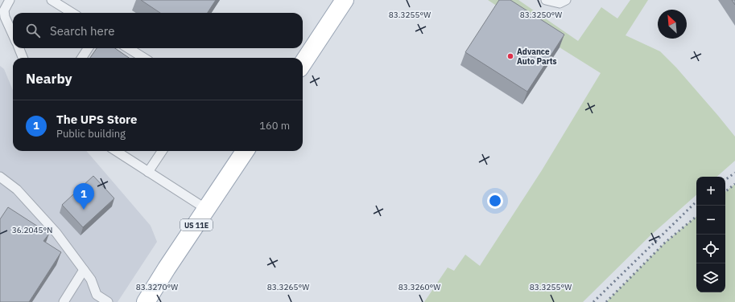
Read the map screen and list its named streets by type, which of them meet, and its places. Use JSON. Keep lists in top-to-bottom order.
{
  "streets": {
    "main road": ["US 11E"]
  },
  "places": ["Advance Auto Parts"],
  "north": "top left",
  "page": {
    "search": "Search here",
    "heading": "Nearby",
    "list": [
      {
        "mark": "1",
        "name": "The UPS Store",
        "note": "Public building",
        "value": "160 m"
      }
    ],
    "map_buttons": ["+", "−"],
    "pins": "1"
  },
  "coordinates": [
    "83.3255°W",
    "83.3250°W",
    "36.2045°N",
    "83.3270°W",
    "83.3265°W",
    "83.3260°W"
  ]
}
